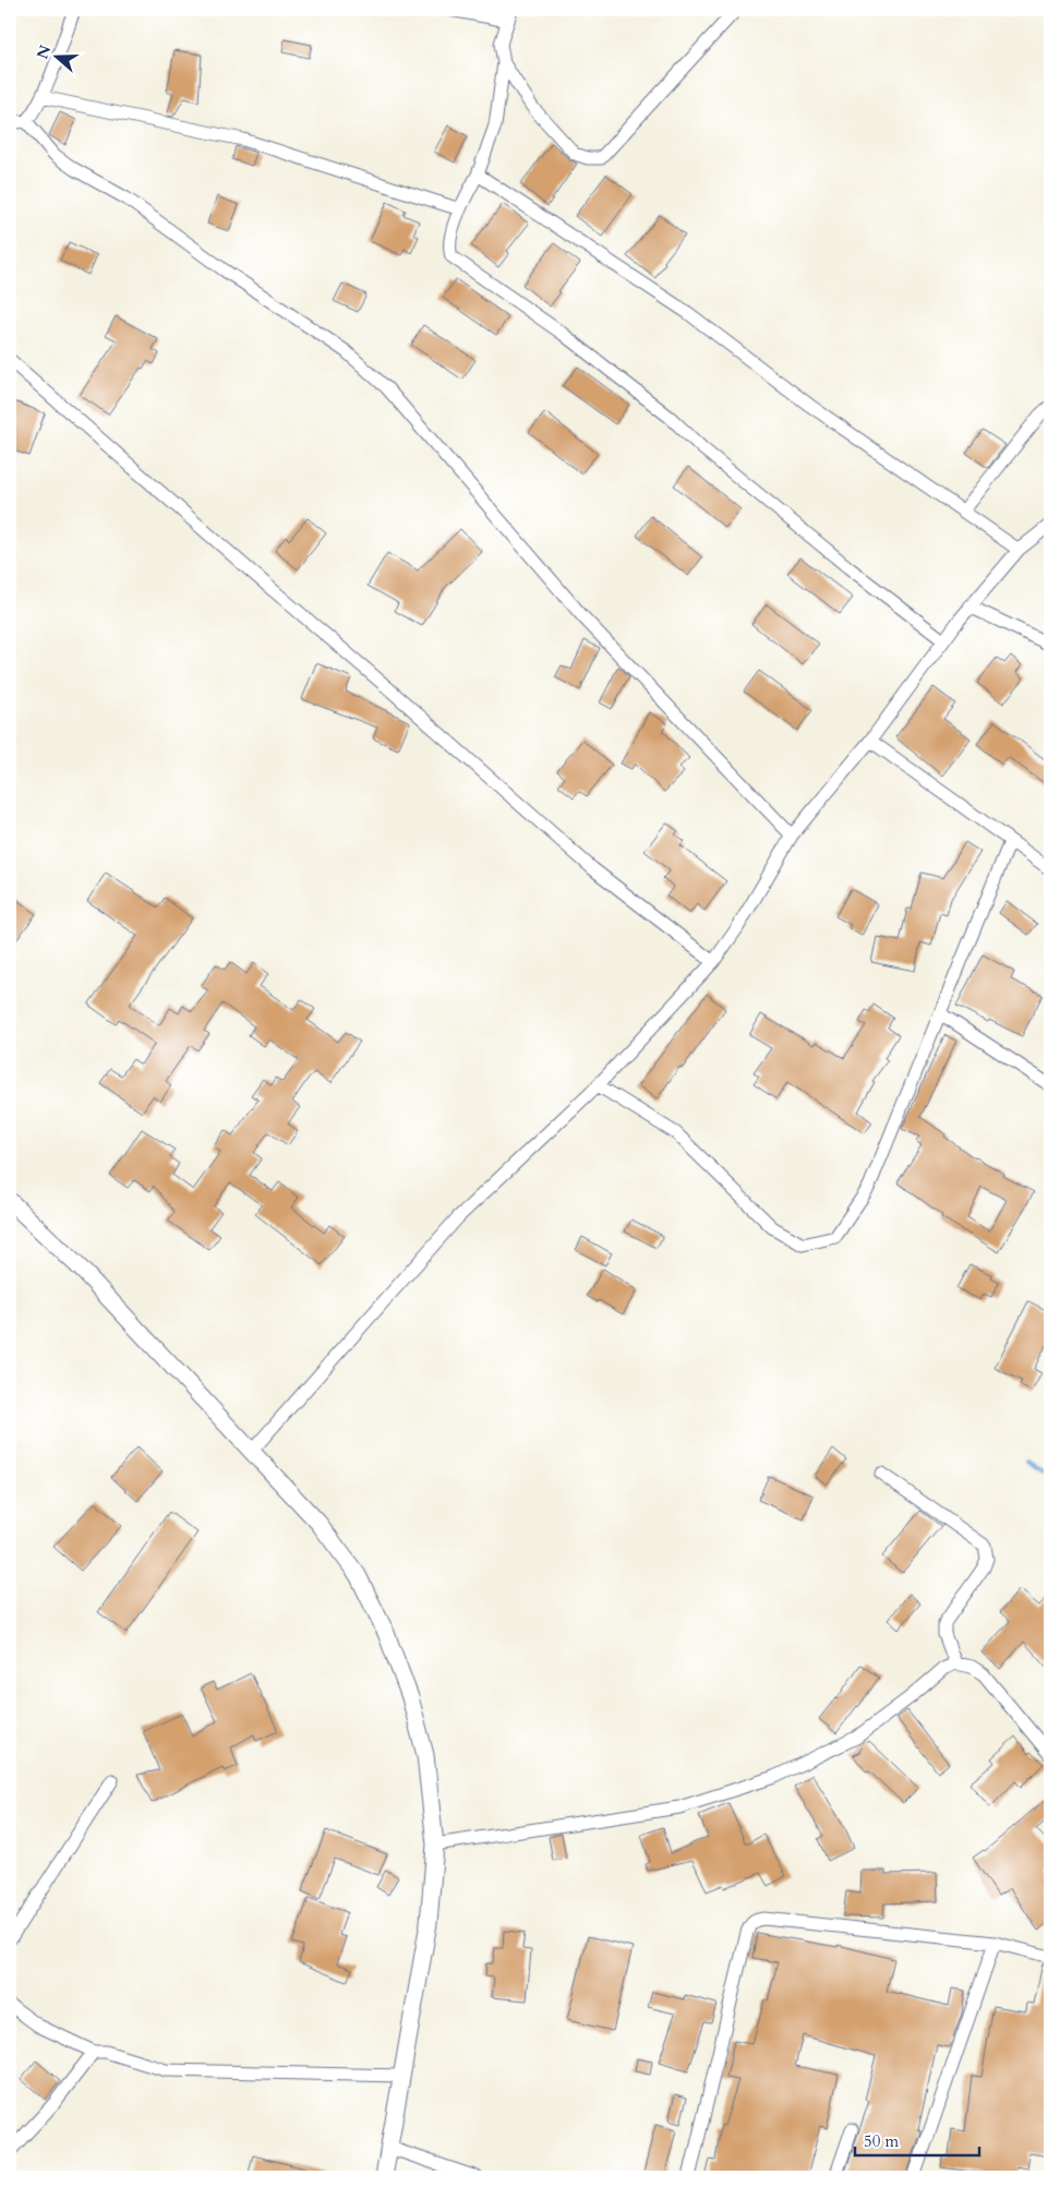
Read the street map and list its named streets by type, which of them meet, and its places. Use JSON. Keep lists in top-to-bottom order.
{
  "scale_bar": "50 m",
  "north": "left"
}
